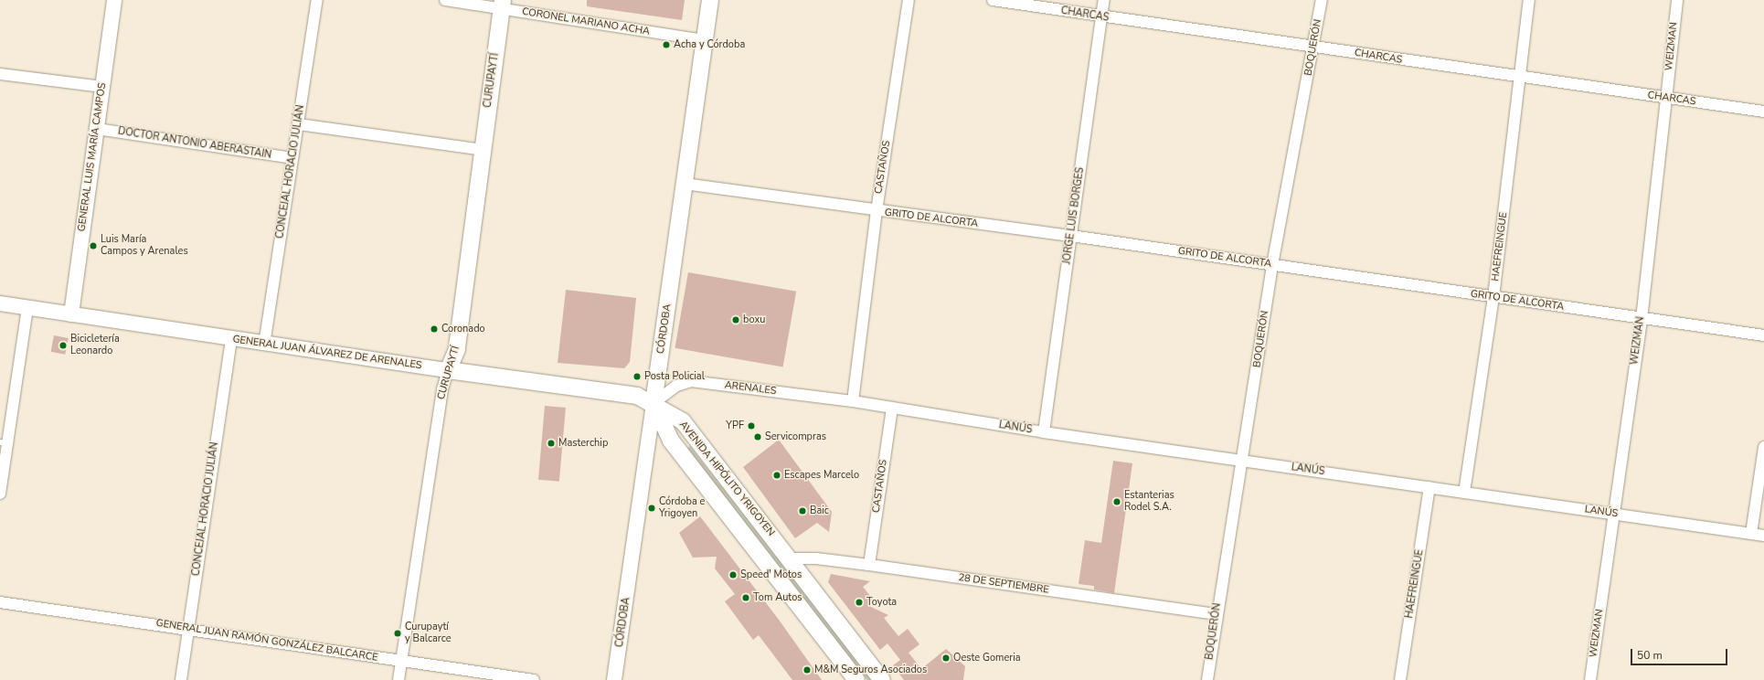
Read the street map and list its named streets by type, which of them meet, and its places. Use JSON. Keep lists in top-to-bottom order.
{
  "streets": {
    "main road": [
      "CURUPAYTÍ",
      "GENERAL LUIS MARÍA CAMPOS",
      "CÓRDOBA",
      "GENERAL JUAN ÁLVAREZ DE ARENALES",
      "AVENIDA HIPÓLITO YRIGOYEN"
    ],
    "street": [
      "CHARCAS",
      "CORONEL MARIANO ACHA",
      "WEIZMAN",
      "BOQUERÓN",
      "DOCTOR ANTONIO ABERASTAIN",
      "CASTAÑOS",
      "CONCEJAL HORACIO JULIÁN",
      "JORGE LUIS BORGES",
      "GRITO DE ALCORTA",
      "HAEFREINGUE",
      "ARENALES",
      "LANÚS",
      "28 DE SEPTIEMBRE",
      "GENERAL JUAN RAMÓN GONZÁLEZ BALCARCE"
    ]
  },
  "crossings": [
    ["CHARCAS", "WEIZMAN"],
    ["CHARCAS", "BOQUERÓN"],
    ["CHARCAS", "JORGE LUIS BORGES"],
    ["CHARCAS", "HAEFREINGUE"],
    ["CORONEL MARIANO ACHA", "CURUPAYTÍ"],
    ["CORONEL MARIANO ACHA", "CÓRDOBA"],
    ["WEIZMAN", "GRITO DE ALCORTA"],
    ["WEIZMAN", "LANÚS"],
    ["BOQUERÓN", "GRITO DE ALCORTA"],
    ["BOQUERÓN", "LANÚS"],
    ["BOQUERÓN", "28 DE SEPTIEMBRE"],
    ["CURUPAYTÍ", "GENERAL JUAN ÁLVAREZ DE ARENALES"],
    ["CURUPAYTÍ", "GENERAL JUAN RAMÓN GONZÁLEZ BALCARCE"],
    ["DOCTOR ANTONIO ABERASTAIN", "GENERAL LUIS MARÍA CAMPOS"],
    ["DOCTOR ANTONIO ABERASTAIN", "CONCEJAL HORACIO JULIÁN"],
    ["GENERAL LUIS MARÍA CAMPOS", "GENERAL JUAN ÁLVAREZ DE ARENALES"],
    ["CASTAÑOS", "GRITO DE ALCORTA"],
    ["CASTAÑOS", "ARENALES"],
    ["CASTAÑOS", "LANÚS"],
    ["CASTAÑOS", "28 DE SEPTIEMBRE"],
    ["CONCEJAL HORACIO JULIÁN", "GENERAL JUAN ÁLVAREZ DE ARENALES"],
    ["CONCEJAL HORACIO JULIÁN", "GENERAL JUAN RAMÓN GONZÁLEZ BALCARCE"],
    ["JORGE LUIS BORGES", "GRITO DE ALCORTA"],
    ["JORGE LUIS BORGES", "LANÚS"],
    ["GRITO DE ALCORTA", "HAEFREINGUE"],
    ["GRITO DE ALCORTA", "CÓRDOBA"],
    ["HAEFREINGUE", "LANÚS"],
    ["CÓRDOBA", "GENERAL JUAN ÁLVAREZ DE ARENALES"],
    ["CÓRDOBA", "ARENALES"],
    ["CÓRDOBA", "AVENIDA HIPÓLITO YRIGOYEN"],
    ["GENERAL JUAN ÁLVAREZ DE ARENALES", "ARENALES"],
    ["GENERAL JUAN ÁLVAREZ DE ARENALES", "AVENIDA HIPÓLITO YRIGOYEN"],
    ["ARENALES", "LANÚS"],
    ["ARENALES", "AVENIDA HIPÓLITO YRIGOYEN"],
    ["AVENIDA HIPÓLITO YRIGOYEN", "28 DE SEPTIEMBRE"]
  ],
  "places": [
    "Acha y Córdoba",
    "Luis María Campos y Arenales",
    "boxu",
    "Coronado",
    "Bicicletería Leonardo",
    "Posta Policial",
    "YPF",
    "Servicompras",
    "Masterchip",
    "Escapes Marcelo",
    "Estanterias Rodel S.A.",
    "Córdoba e Yrigoyen",
    "Baic",
    "Speed' Motos",
    "Tom Autos",
    "Toyota",
    "Curupaytí y Balcarce",
    "Oeste Gomeria",
    "M&M Seguros Asociados"
  ],
  "scale_bar": "50 m"
}
